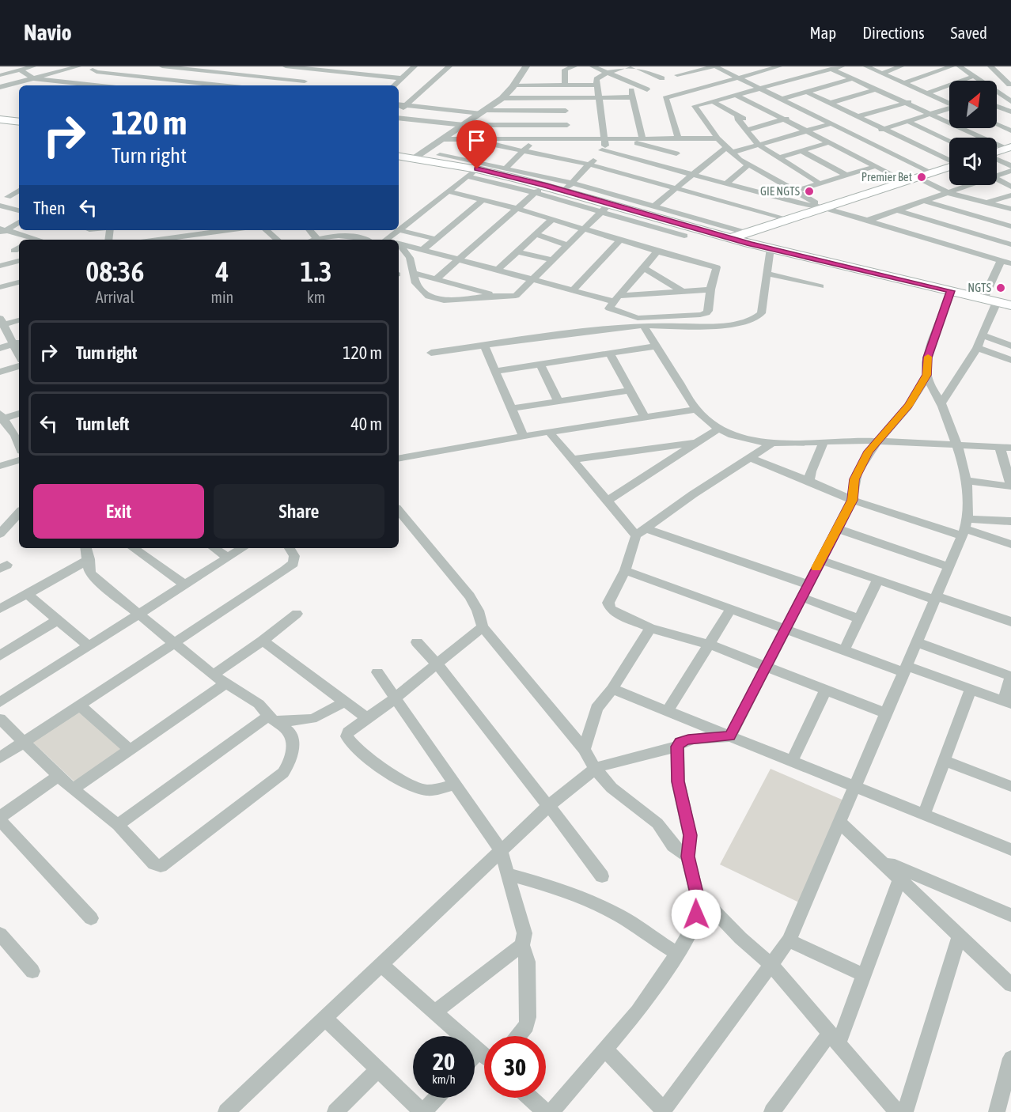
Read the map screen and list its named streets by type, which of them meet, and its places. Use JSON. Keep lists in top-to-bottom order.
{
  "places": ["Premier Bet", "GIE NGTS", "NGTS"],
  "north": "top right",
  "page": {
    "header": "Navio",
    "nav": ["Map", "Directions", "Saved"],
    "turn": ["120 m", "Turn right"],
    "then": "Then",
    "eta": [
      "08:36",
      "Arrival",
      "4",
      "min",
      "1.3",
      "km"
    ],
    "list": [
      {
        "name": "Turn right",
        "value": "120 m"
      },
      {
        "name": "Turn left",
        "value": "40 m"
      }
    ],
    "buttons": ["Exit", "Share"],
    "speed": "20 km/h",
    "limit": "30"
  }
}
